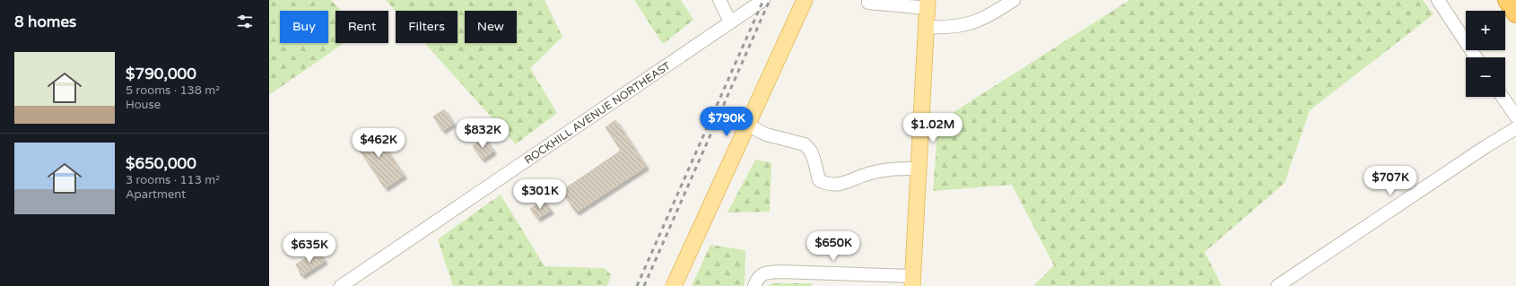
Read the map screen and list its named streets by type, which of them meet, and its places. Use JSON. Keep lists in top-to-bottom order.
{
  "streets": {
    "street": ["ROCKHILL AVENUE NORTHEAST"]
  },
  "page": {
    "heading": "8 homes",
    "map_buttons": ["+", "−"],
    "chip": [
      "Buy",
      "Rent",
      "Filters",
      "New"
    ],
    "list": [
      {
        "name": "$790,000",
        "note": "5 rooms · 138 m² · House"
      },
      {
        "name": "$650,000",
        "note": "3 rooms · 113 m² · Apartment"
      }
    ],
    "price": [
      "$790K",
      "$1.02M",
      "$832K",
      "$462K",
      "$707K",
      "$301K",
      "$650K",
      "$635K"
    ]
  }
}
